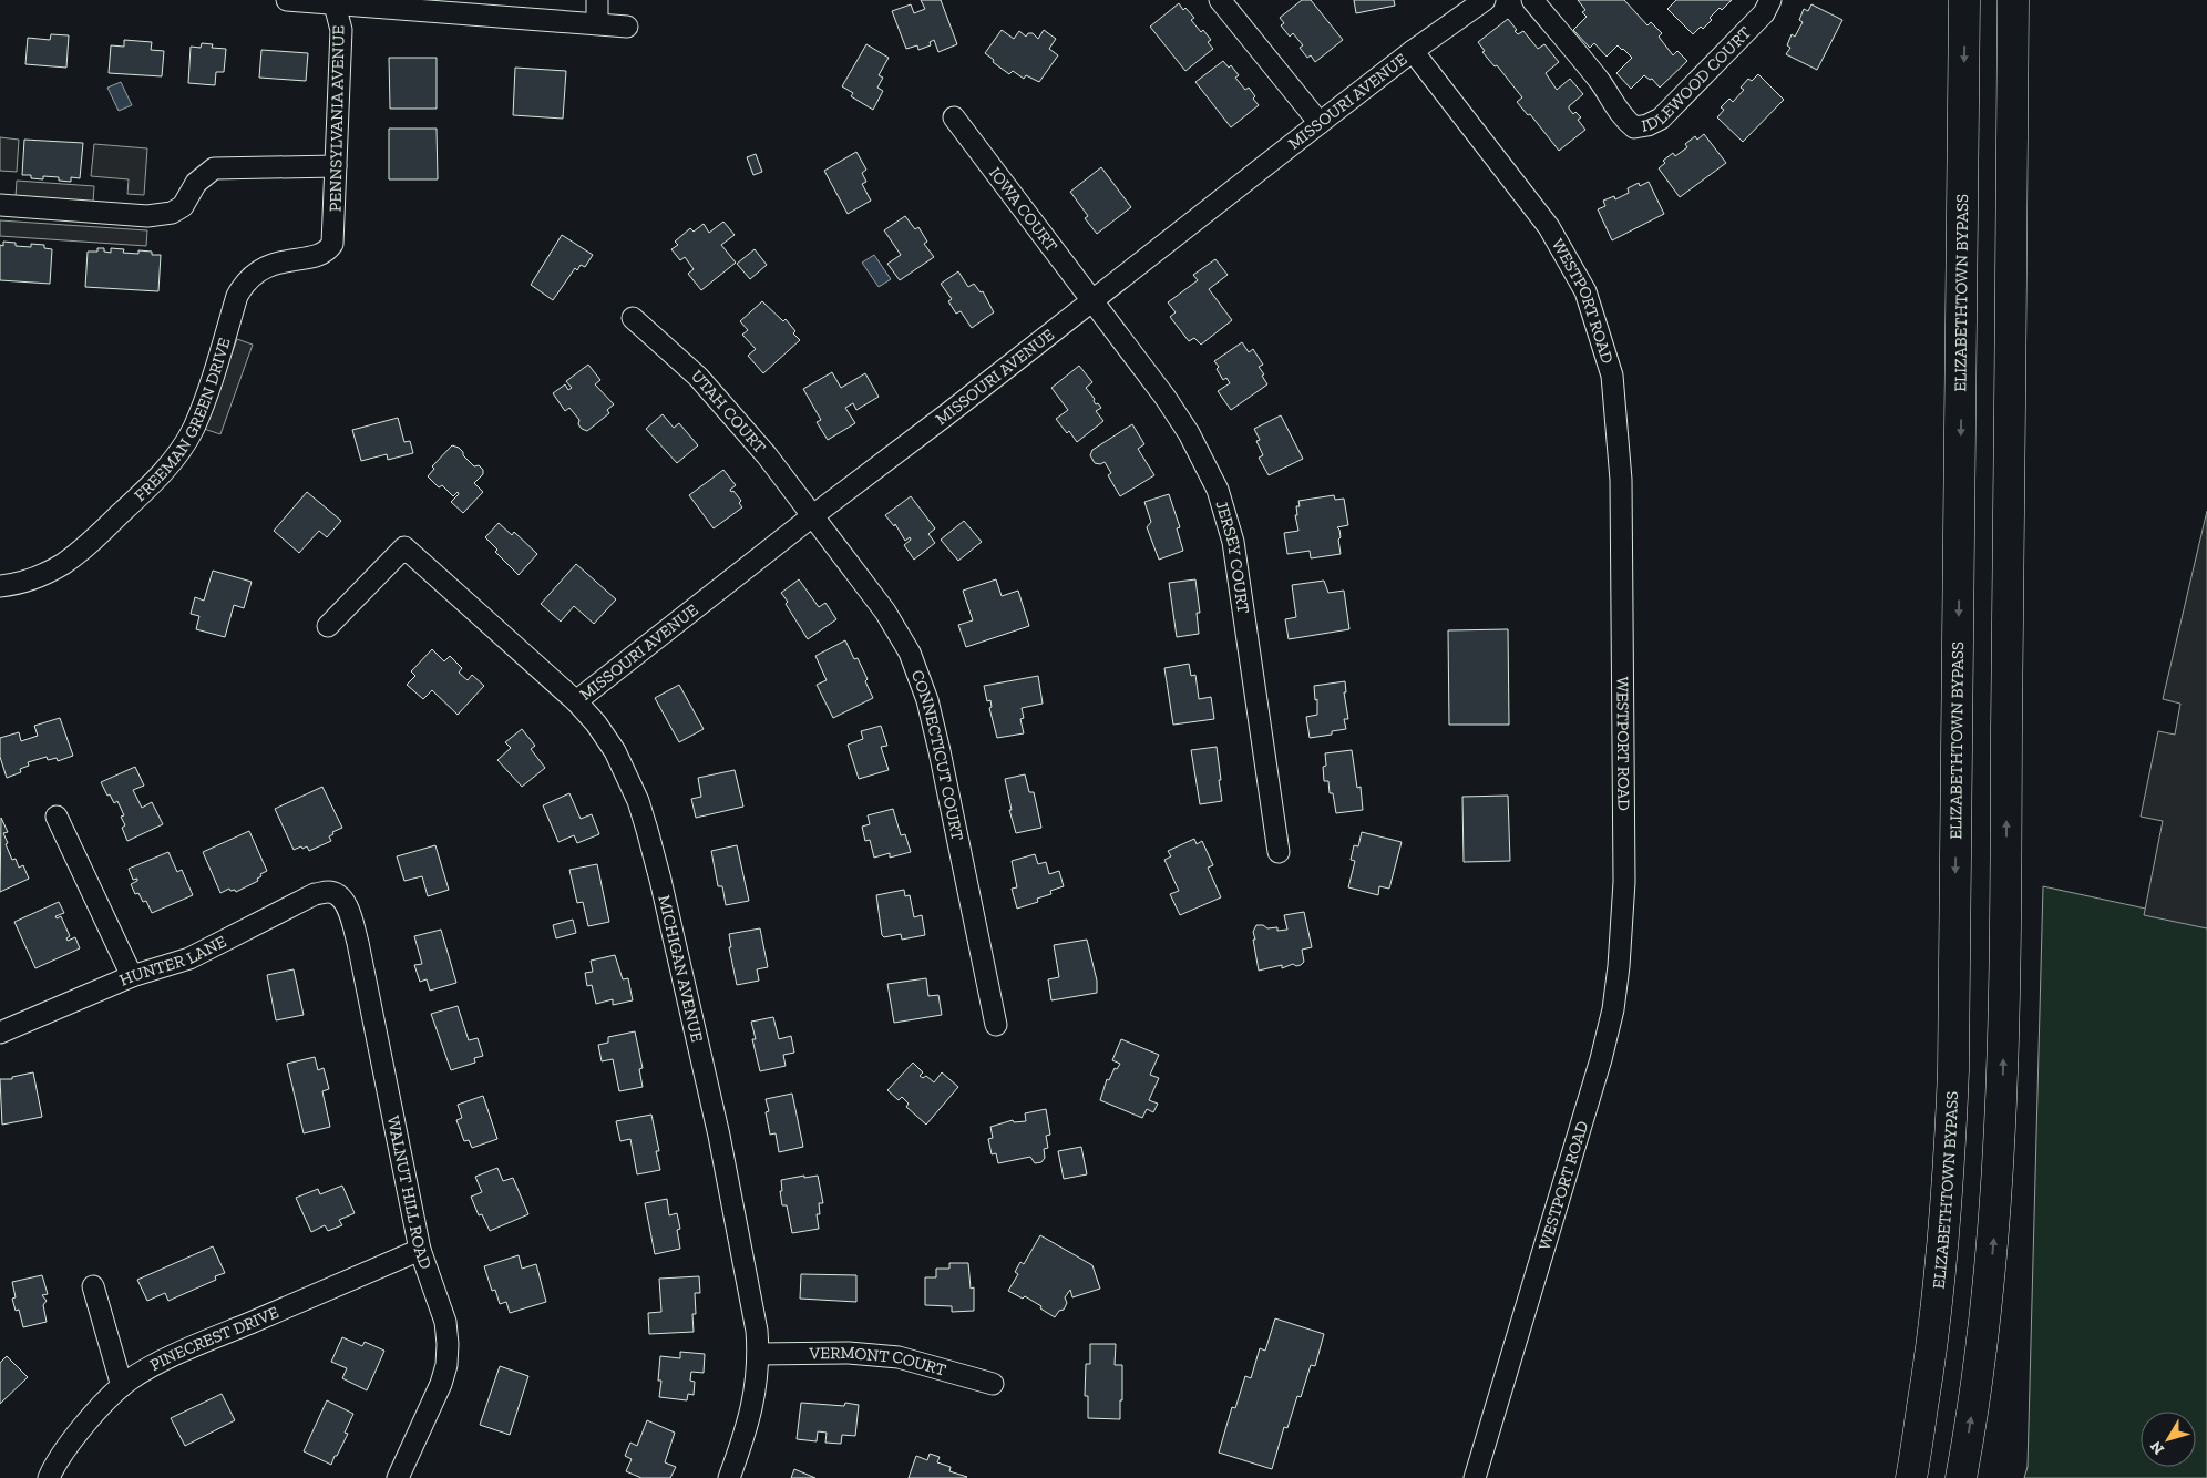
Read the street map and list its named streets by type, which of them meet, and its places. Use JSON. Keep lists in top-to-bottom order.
{
  "streets": {
    "highway": ["ELIZABETHTOWN BYPASS"],
    "street": [
      "IDLEWOOD COURT",
      "MISSOURI AVENUE",
      "PENNSYLVANIA AVENUE",
      "IOWA COURT",
      "WESTPORT ROAD",
      "UTAH COURT",
      "FREEMAN GREEN DRIVE",
      "JERSEY COURT",
      "CONNECTICUT COURT",
      "HUNTER LANE",
      "MICHIGAN AVENUE",
      "WALNUT HILL ROAD",
      "PINECREST DRIVE",
      "VERMONT COURT"
    ]
  },
  "crossings": [
    ["MISSOURI AVENUE", "IOWA COURT"],
    ["MISSOURI AVENUE", "WESTPORT ROAD"],
    ["MISSOURI AVENUE", "UTAH COURT"],
    ["MISSOURI AVENUE", "JERSEY COURT"],
    ["MISSOURI AVENUE", "CONNECTICUT COURT"],
    ["MISSOURI AVENUE", "MICHIGAN AVENUE"],
    ["PENNSYLVANIA AVENUE", "FREEMAN GREEN DRIVE"],
    ["IOWA COURT", "JERSEY COURT"],
    ["UTAH COURT", "CONNECTICUT COURT"],
    ["HUNTER LANE", "WALNUT HILL ROAD"],
    ["MICHIGAN AVENUE", "VERMONT COURT"],
    ["WALNUT HILL ROAD", "PINECREST DRIVE"]
  ],
  "north": "bottom left"
}
